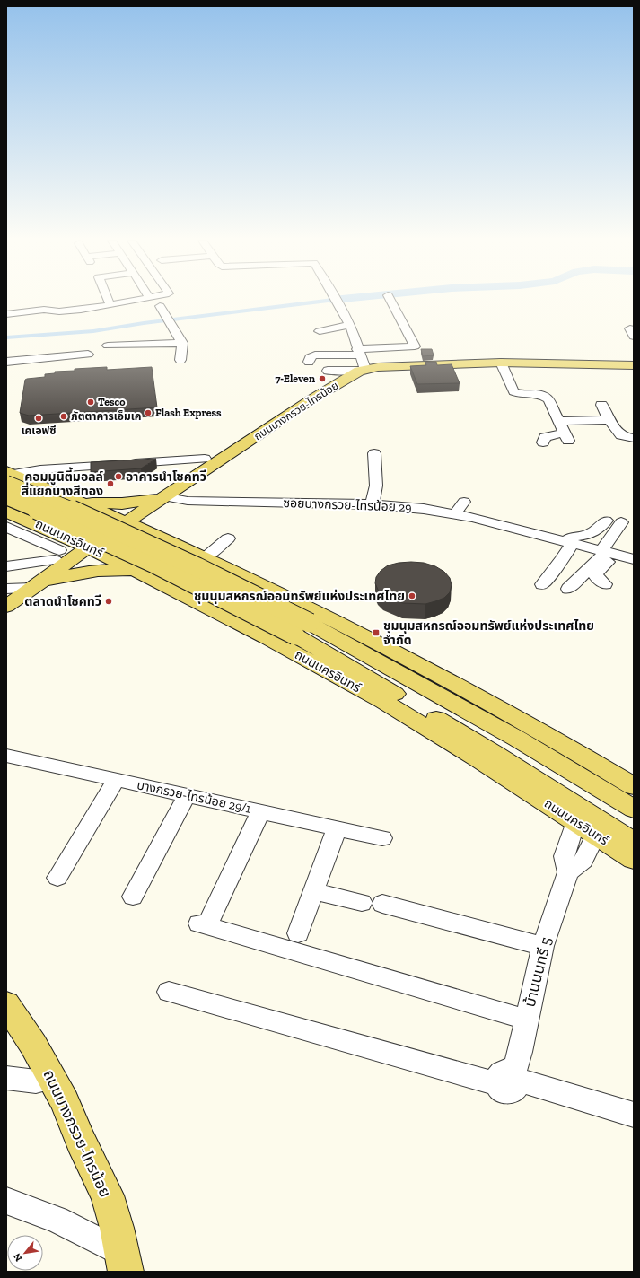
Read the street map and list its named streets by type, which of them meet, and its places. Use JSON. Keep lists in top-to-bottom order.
{
  "streets": {
    "main road": ["ถนนบางกรวย-ไทรน้อย", "ถนนนครอินทร์"],
    "street": ["ซอยบางกรวย-ไทรน้อย 29", "บางกรวย-ไทรน้อย 29/1", "บ้านนนทรี 5"]
  },
  "crossings": [
    ["ถนนบางกรวย-ไทรน้อย", "ซอยบางกรวย-ไทรน้อย 29"],
    ["ถนนบางกรวย-ไทรน้อย", "ถนนนครอินทร์"]
  ],
  "places": {
    "other": [
      "7-Eleven",
      "Tesco",
      "Flash Express",
      "ภัตตาคารเอ็มเค",
      "เคเอฟซี",
      "อาคารนำโชคทวี",
      "คอมมูนิตี้มอลล์ สี่แยกบางสีทอง",
      "ชุมนุมสหกรณ์ออมทรัพย์แห่งประเทศไทย",
      "ตลาดนำโชคทวี"
    ],
    "transit": ["ชุมนุมสหกรณ์ออมทรัพย์แห่งประเทศไทย จำกัด"]
  },
  "north": "bottom left"
}
